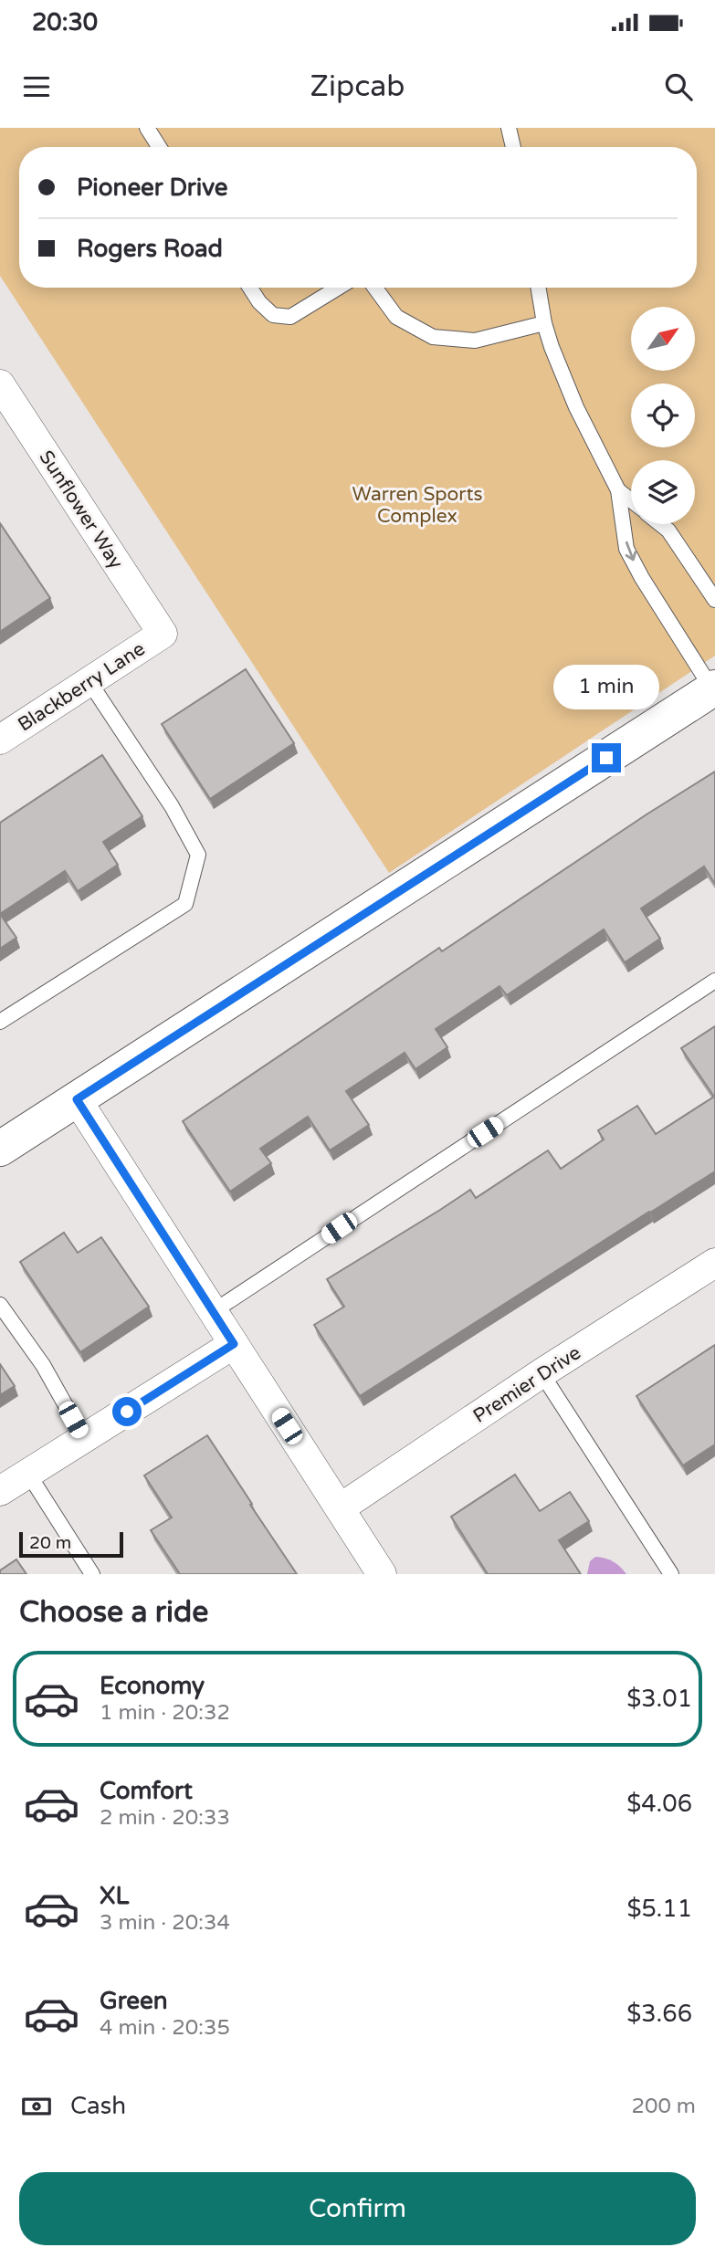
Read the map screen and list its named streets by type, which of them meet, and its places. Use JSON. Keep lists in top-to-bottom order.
{
  "streets": {
    "street": ["Sunflower Way", "Blackberry Lane", "Premier Drive"]
  },
  "crossings": [
    ["Sunflower Way", "Blackberry Lane"]
  ],
  "parks": ["Warren Sports Complex"],
  "scale_bar": "20 m",
  "north": "top right",
  "page": {
    "status": "20:30",
    "header": "Zipcab",
    "banner": ["Pioneer Drive", "Rogers Road"],
    "bubble": "1 min",
    "scale": "20 m",
    "heading": "Choose a ride",
    "list": [
      {
        "name": "Economy",
        "note": "1 min · 20:32",
        "value": "$3.01"
      },
      {
        "name": "Comfort",
        "note": "2 min · 20:33",
        "value": "$4.06"
      },
      {
        "name": "XL",
        "note": "3 min · 20:34",
        "value": "$5.11"
      },
      {
        "name": "Green",
        "note": "4 min · 20:35",
        "value": "$3.66"
      }
    ],
    "pay": ["Cash", "200 m"],
    "buttons": "Confirm"
  }
}
